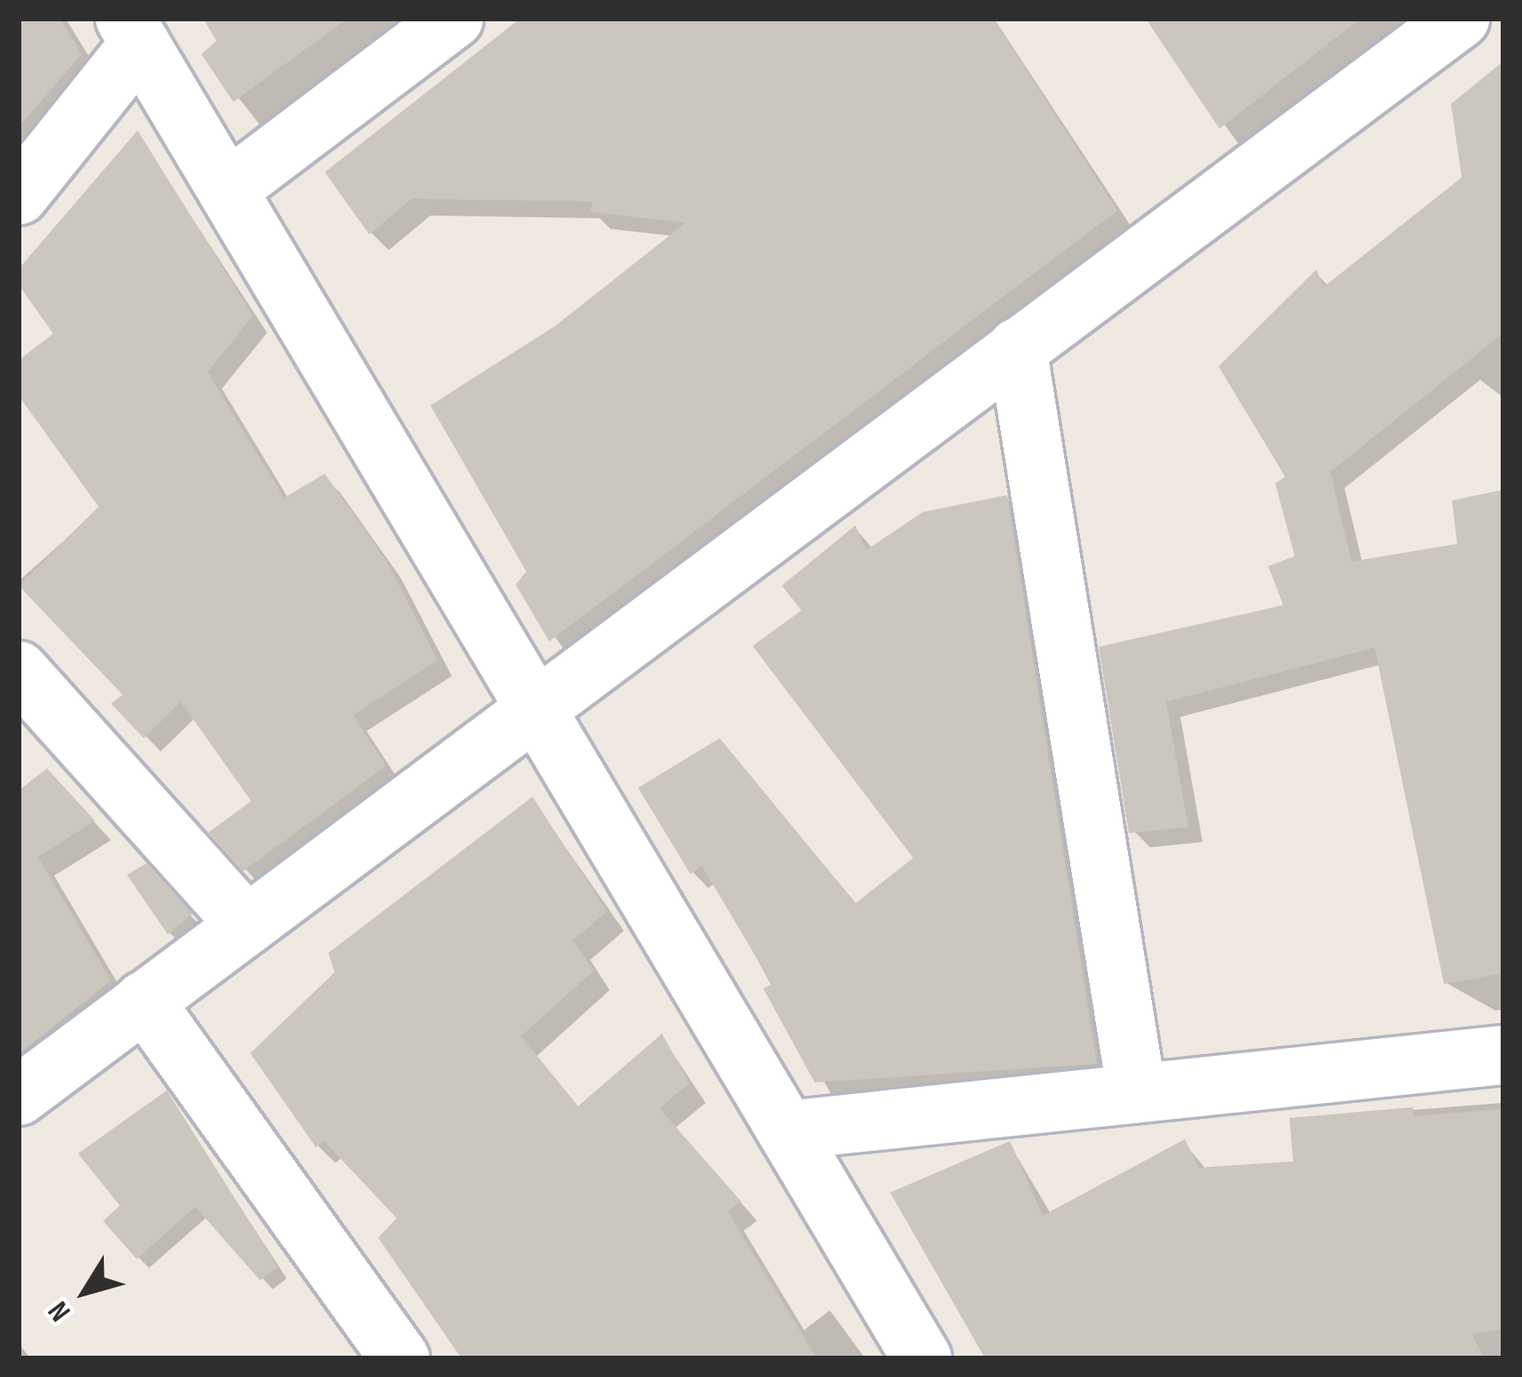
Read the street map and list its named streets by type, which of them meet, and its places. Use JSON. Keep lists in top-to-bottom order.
{
  "north": "bottom left"
}
